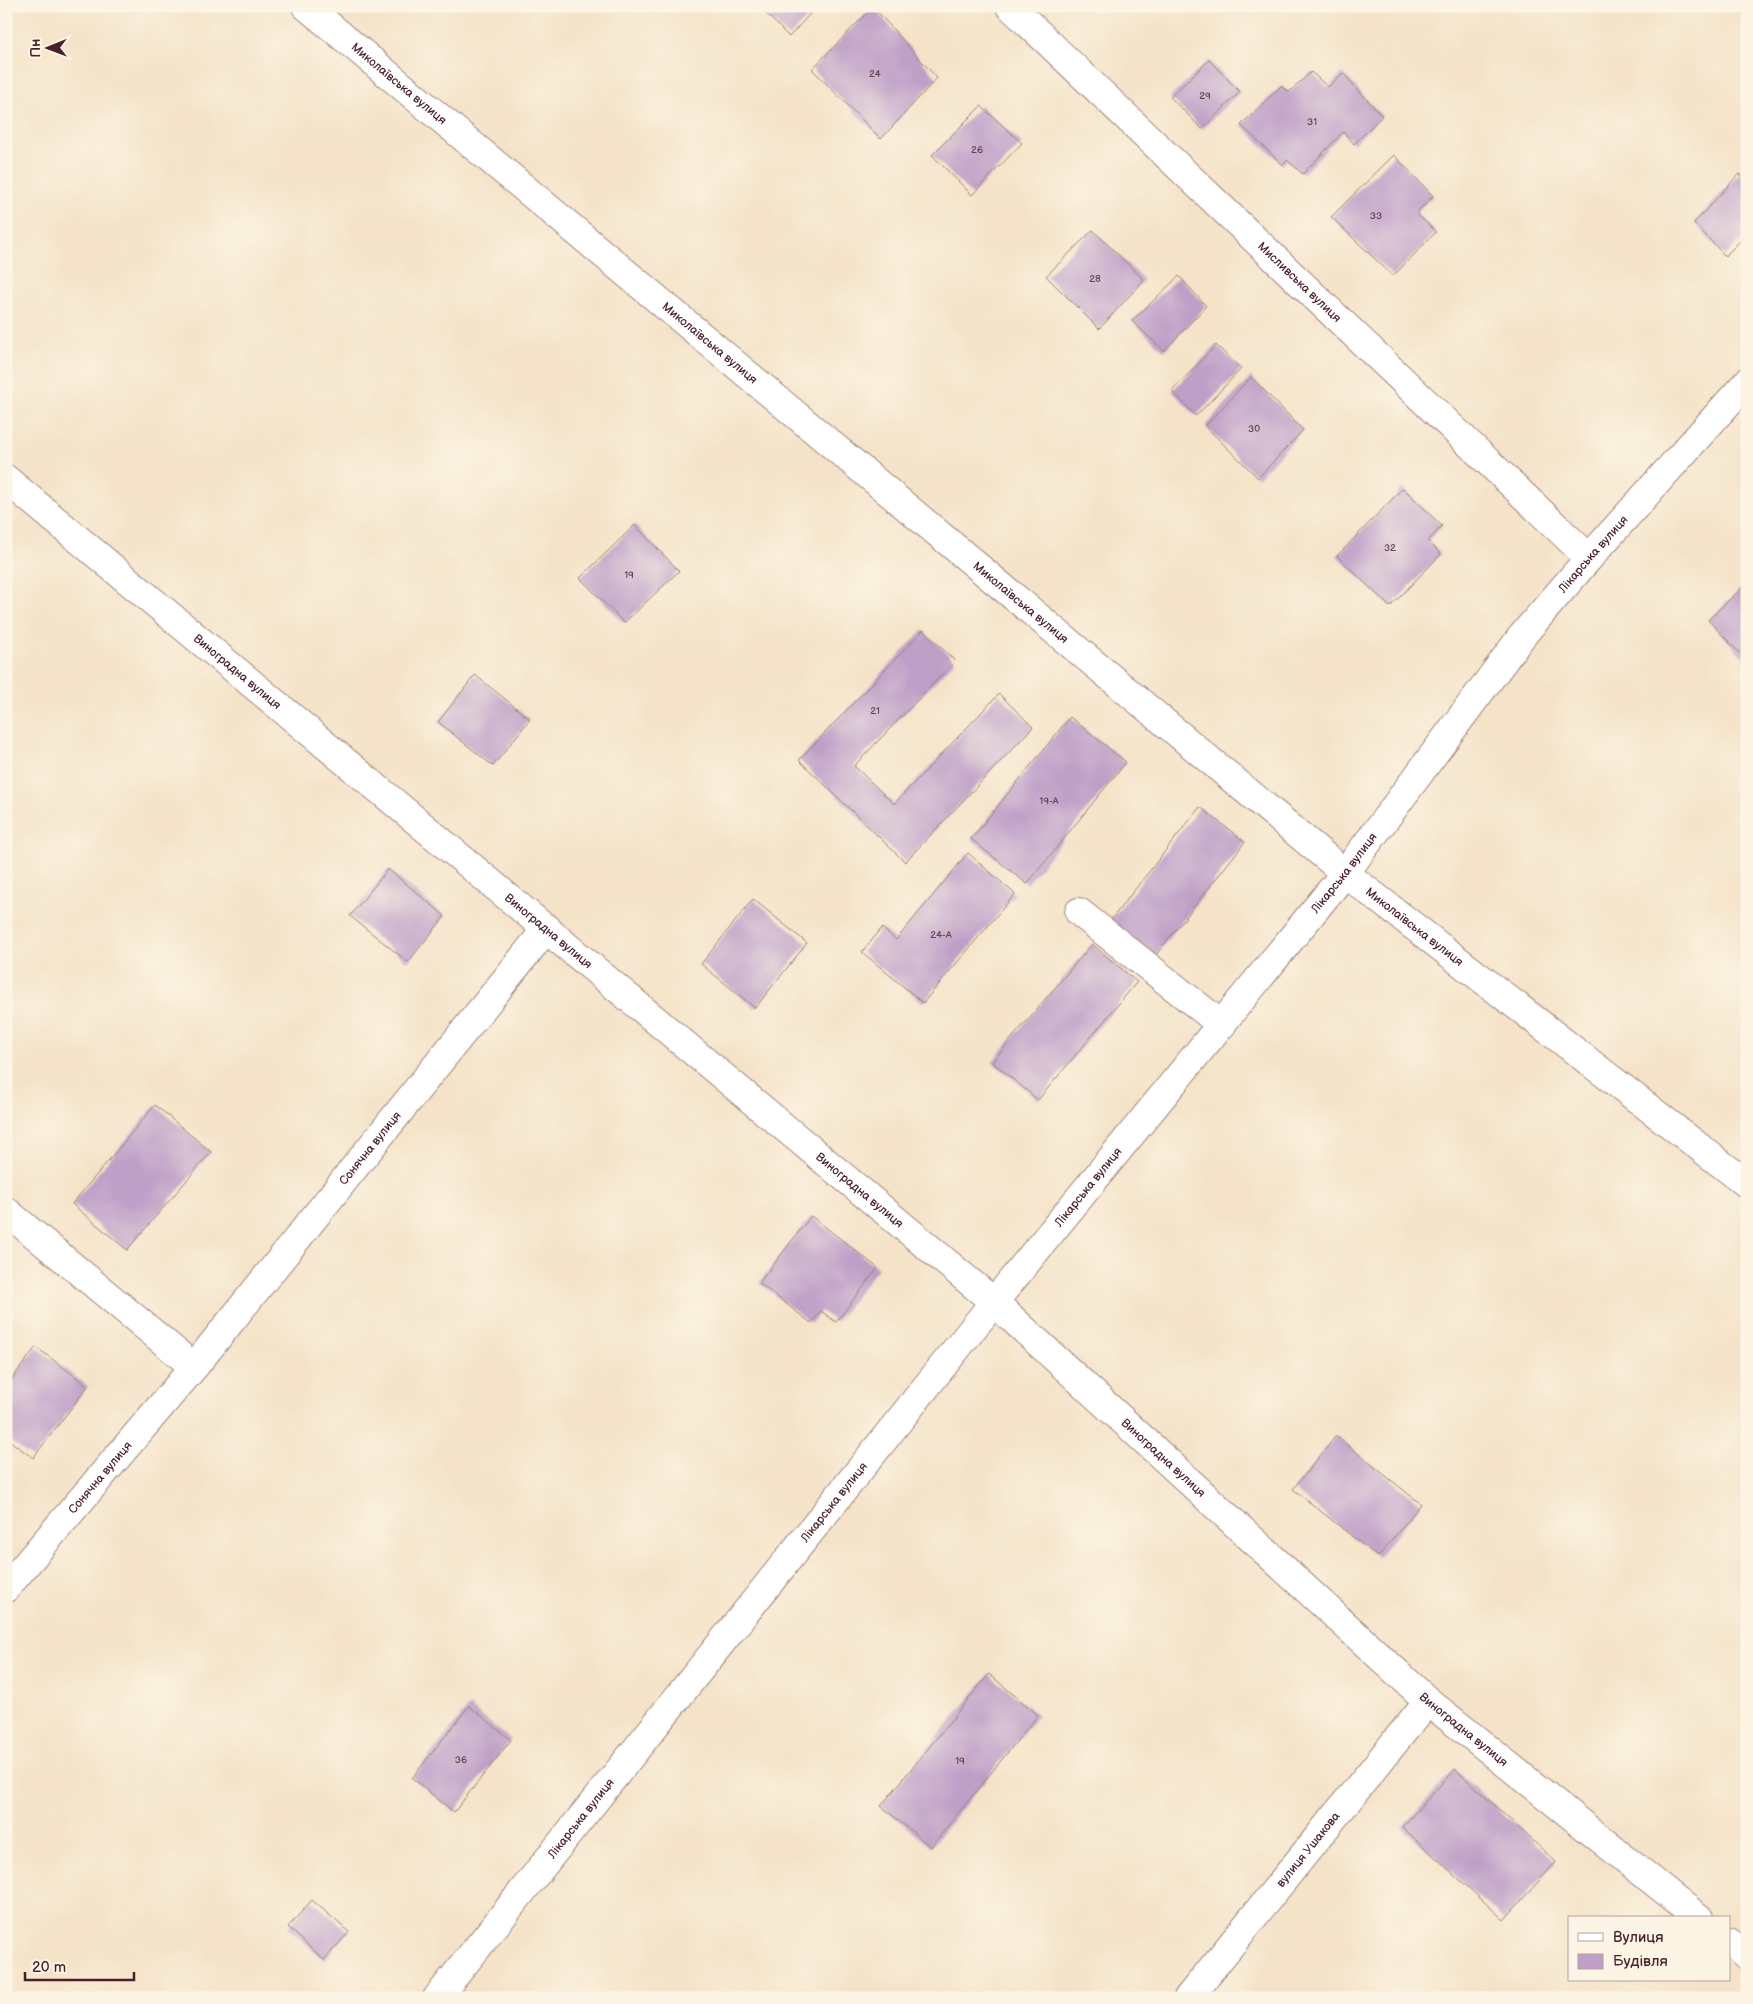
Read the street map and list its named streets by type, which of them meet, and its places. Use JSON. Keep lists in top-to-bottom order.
{
  "streets": {
    "street": [
      "Миколаївська вулиця",
      "Мисливська вулиця",
      "Лікарська вулиця",
      "Виноградна вулиця",
      "Сонячна вулиця",
      "вулиця Ушакова"
    ]
  },
  "crossings": [
    ["Миколаївська вулиця", "Лікарська вулиця"],
    ["Мисливська вулиця", "Лікарська вулиця"],
    ["Лікарська вулиця", "Виноградна вулиця"],
    ["Виноградна вулиця", "Сонячна вулиця"],
    ["Виноградна вулиця", "вулиця Ушакова"]
  ],
  "house_numbers": [
    "24",
    "29",
    "31",
    "26",
    "33",
    "28",
    "30",
    "32",
    "19",
    "21",
    "19-А",
    "24-А",
    "36",
    "19"
  ],
  "legend": ["Вулиця", "Будівля"],
  "scale_bar": "20 m",
  "north": "left"
}
